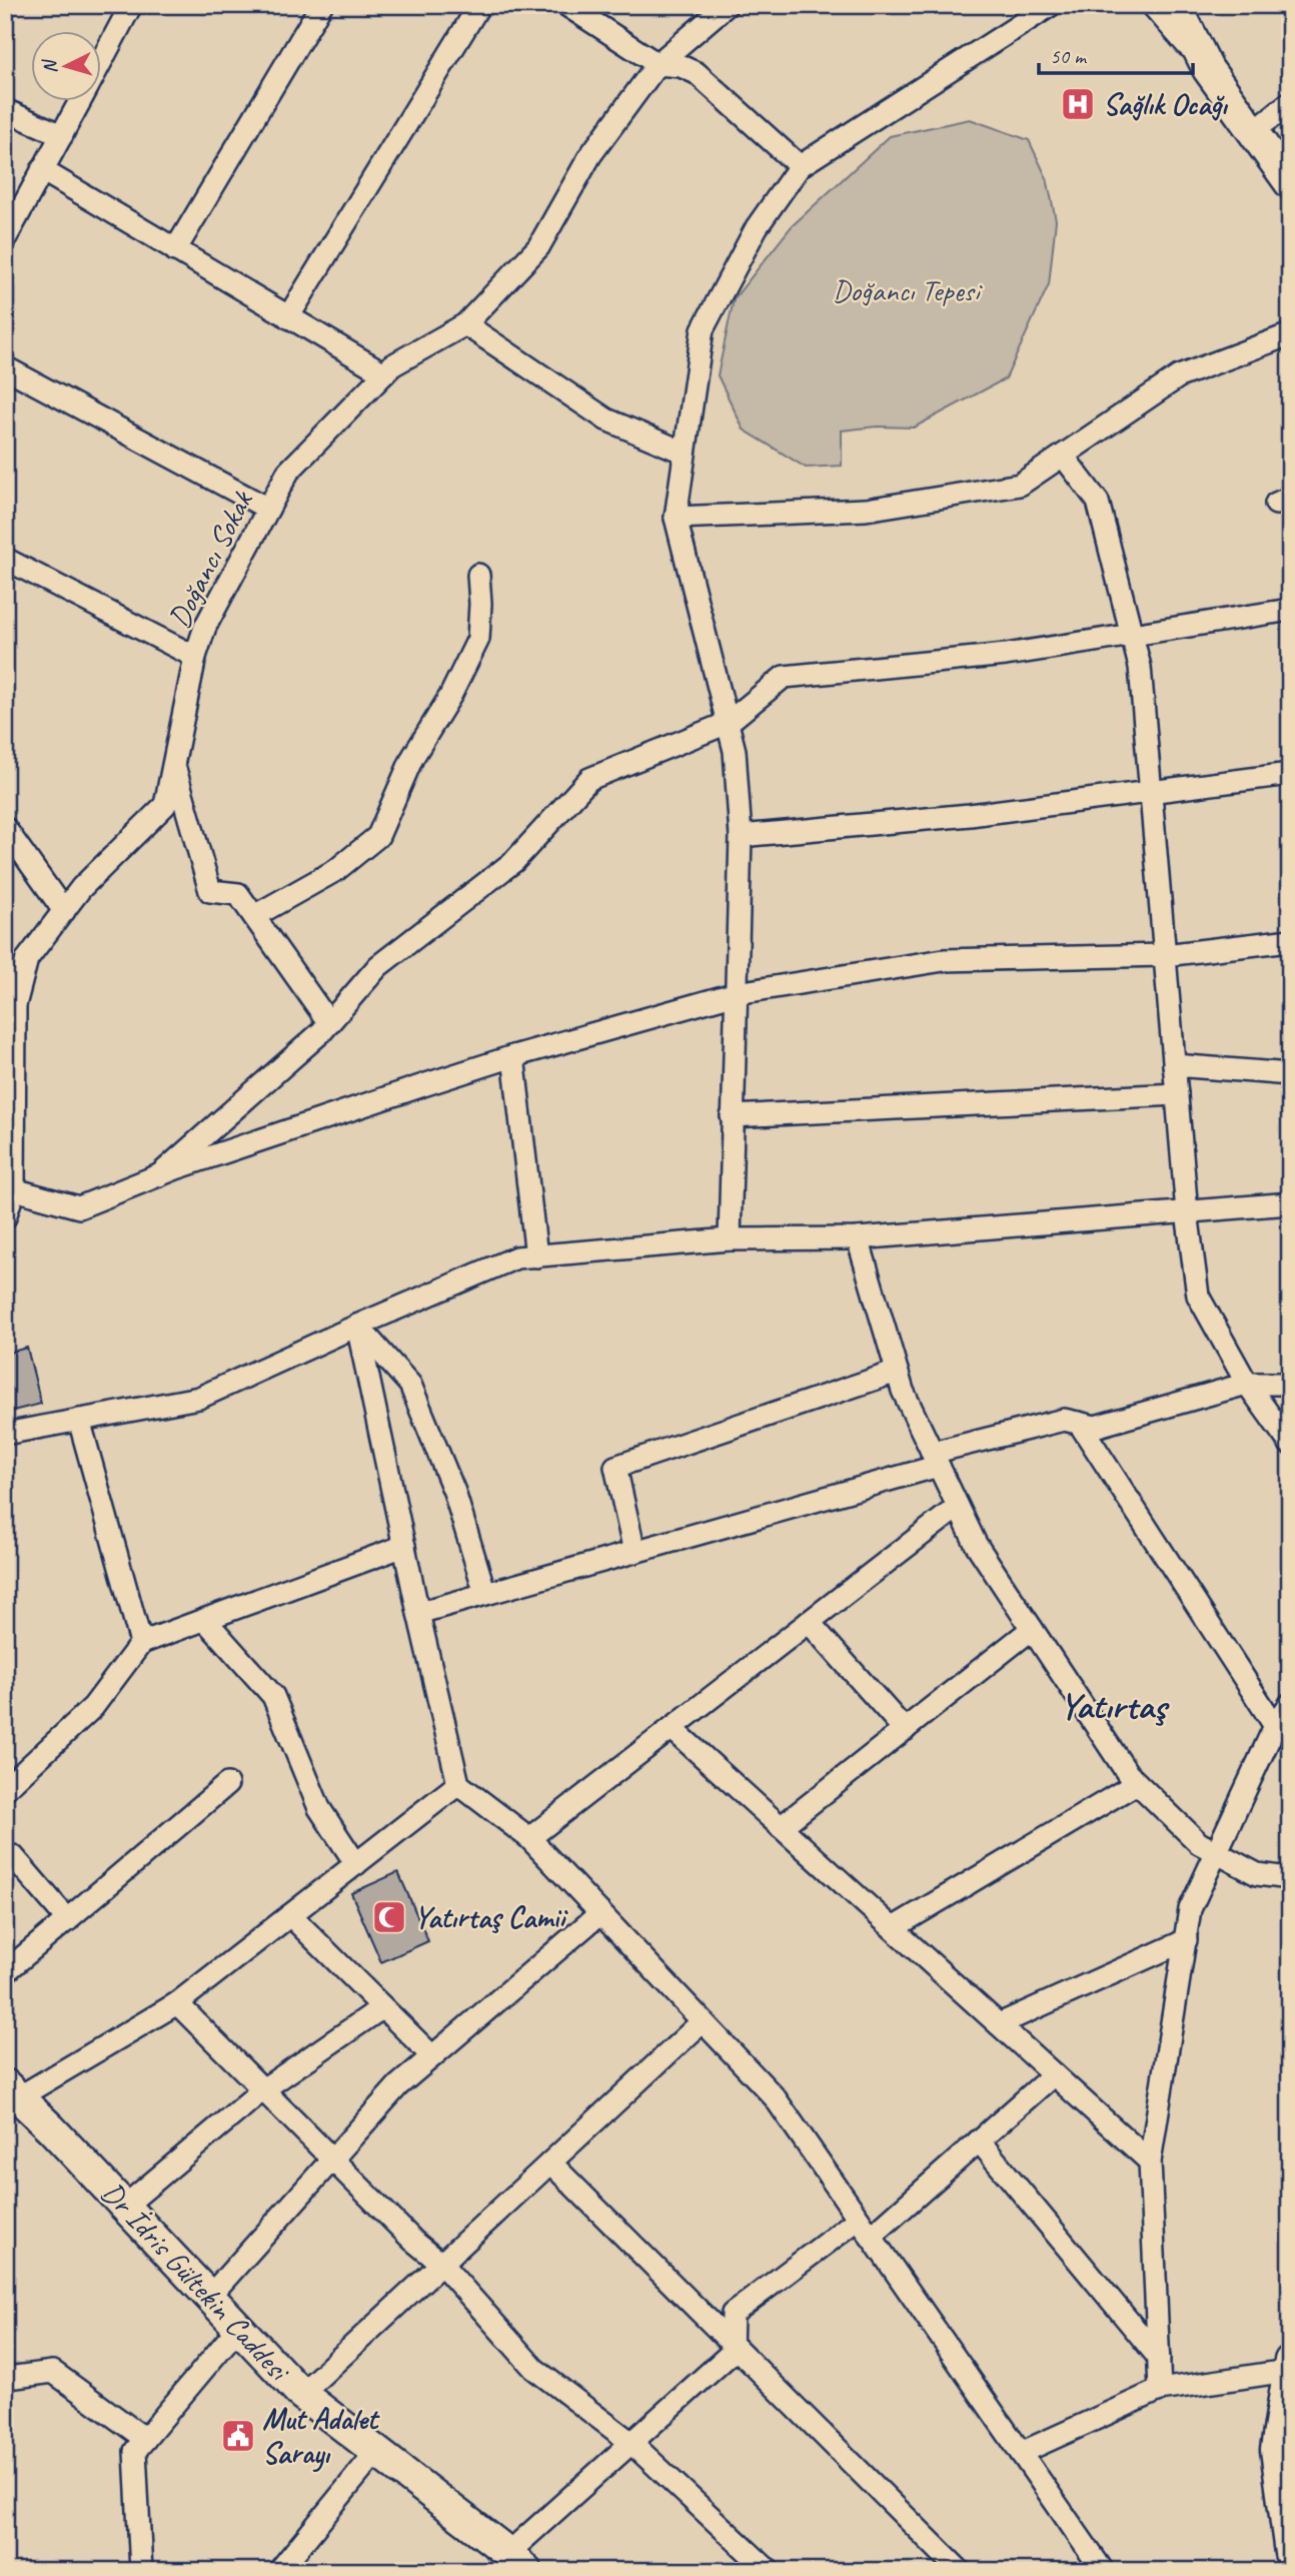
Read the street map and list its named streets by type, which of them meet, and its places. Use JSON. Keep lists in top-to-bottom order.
{
  "streets": {
    "street": ["Doğancı Sokak", "Dr İdris Gültekin Caddesi"]
  },
  "districts": ["Yatırtaş"],
  "parks": ["Doğancı Tepesi"],
  "places": {
    "hospital": ["Sağlık Ocağı"],
    "mosque": ["Yatırtaş Camii"],
    "public building": ["Mut Adalet Sarayı"]
  },
  "scale_bar": "50 m",
  "north": "left"
}
